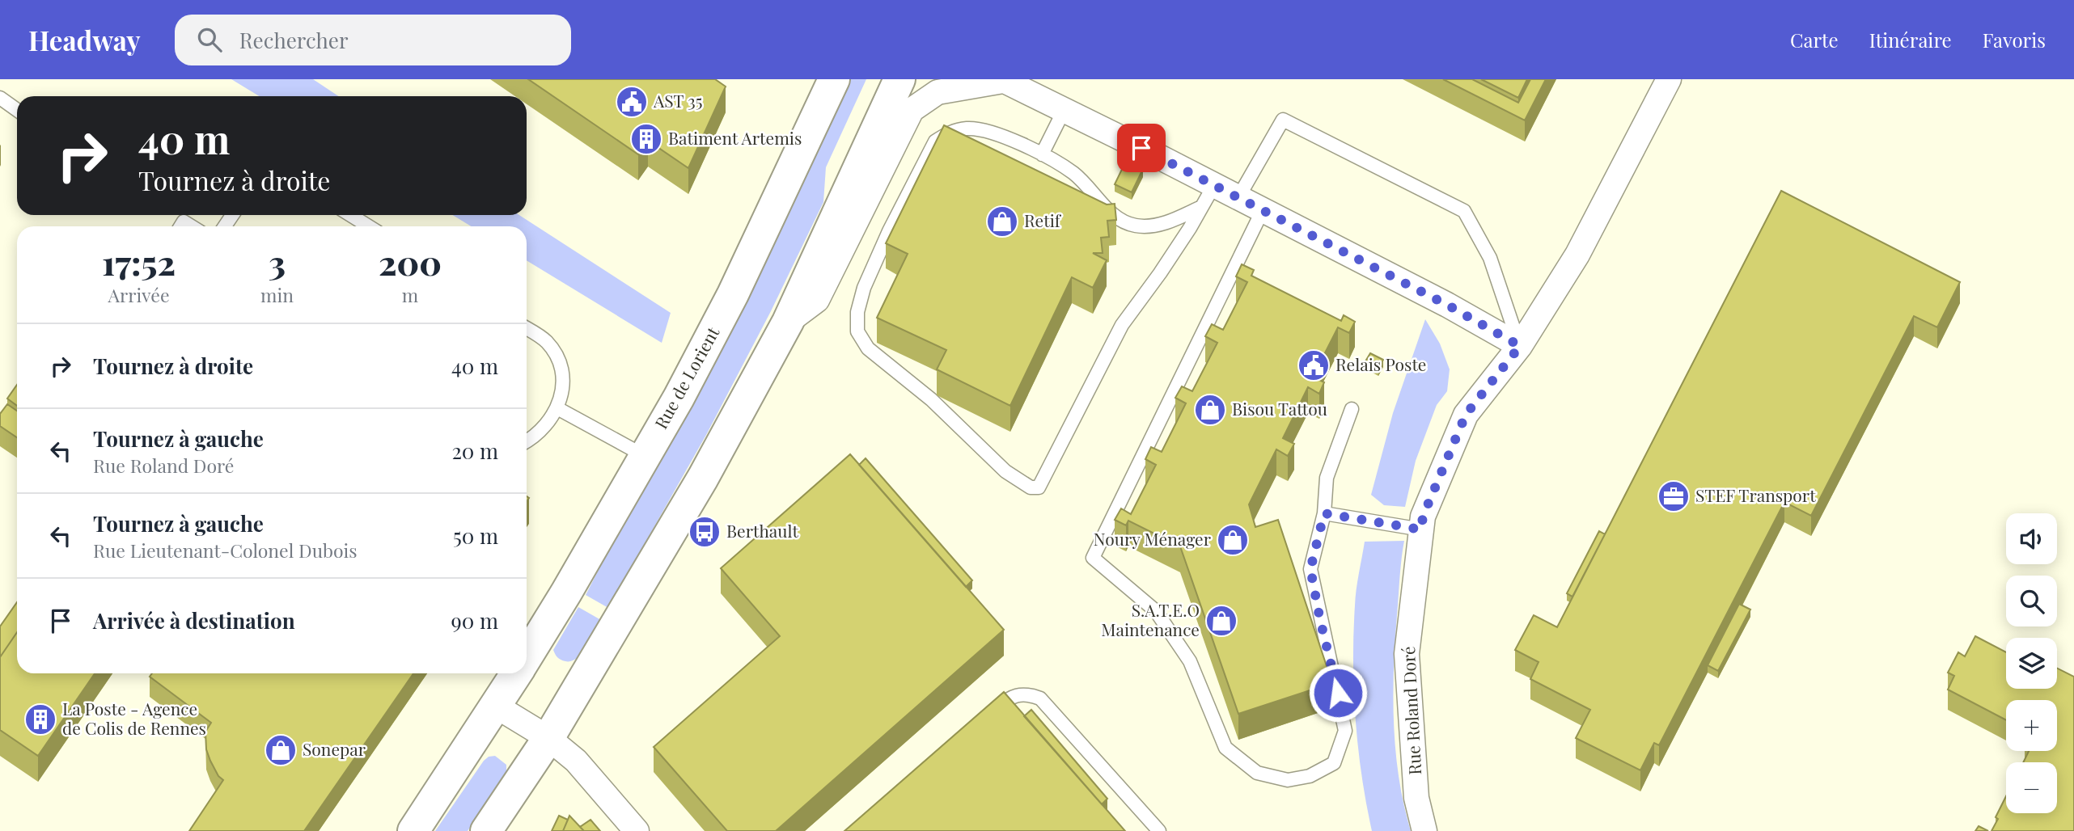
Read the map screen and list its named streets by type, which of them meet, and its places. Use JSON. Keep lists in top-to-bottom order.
{
  "streets": {
    "main road": ["Rue de Lorient"],
    "street": ["Rue Roland Doré"]
  },
  "places": {
    "public building": ["AST 35", "Relais Poste"],
    "building": ["Batiment Artemis", "La Poste - Agence de Colis de Rennes"],
    "shop": [
      "Retif",
      "Bisou Tattou",
      "Noury Ménager",
      "S.A.T.E.O Maintenance",
      "Sonepar"
    ],
    "office": ["STEF Transport"],
    "bus stop": ["Berthault"]
  },
  "page": {
    "header": "Headway",
    "search": "Rechercher",
    "nav": ["Carte", "Itinéraire", "Favoris"],
    "turn": ["40 m", "Tournez à droite"],
    "eta": [
      "17:52",
      "Arrivée",
      "3",
      "min",
      "200",
      "m"
    ],
    "list": [
      {
        "name": "Tournez à droite",
        "value": "40 m"
      },
      {
        "name": "Tournez à gauche",
        "note": "Rue Roland Doré",
        "value": "20 m"
      },
      {
        "name": "Tournez à gauche",
        "note": "Rue Lieutenant-Colonel Dubois",
        "value": "50 m"
      },
      {
        "name": "Arrivée à destination",
        "value": "90 m"
      }
    ],
    "map_buttons": ["+", "−"]
  }
}
